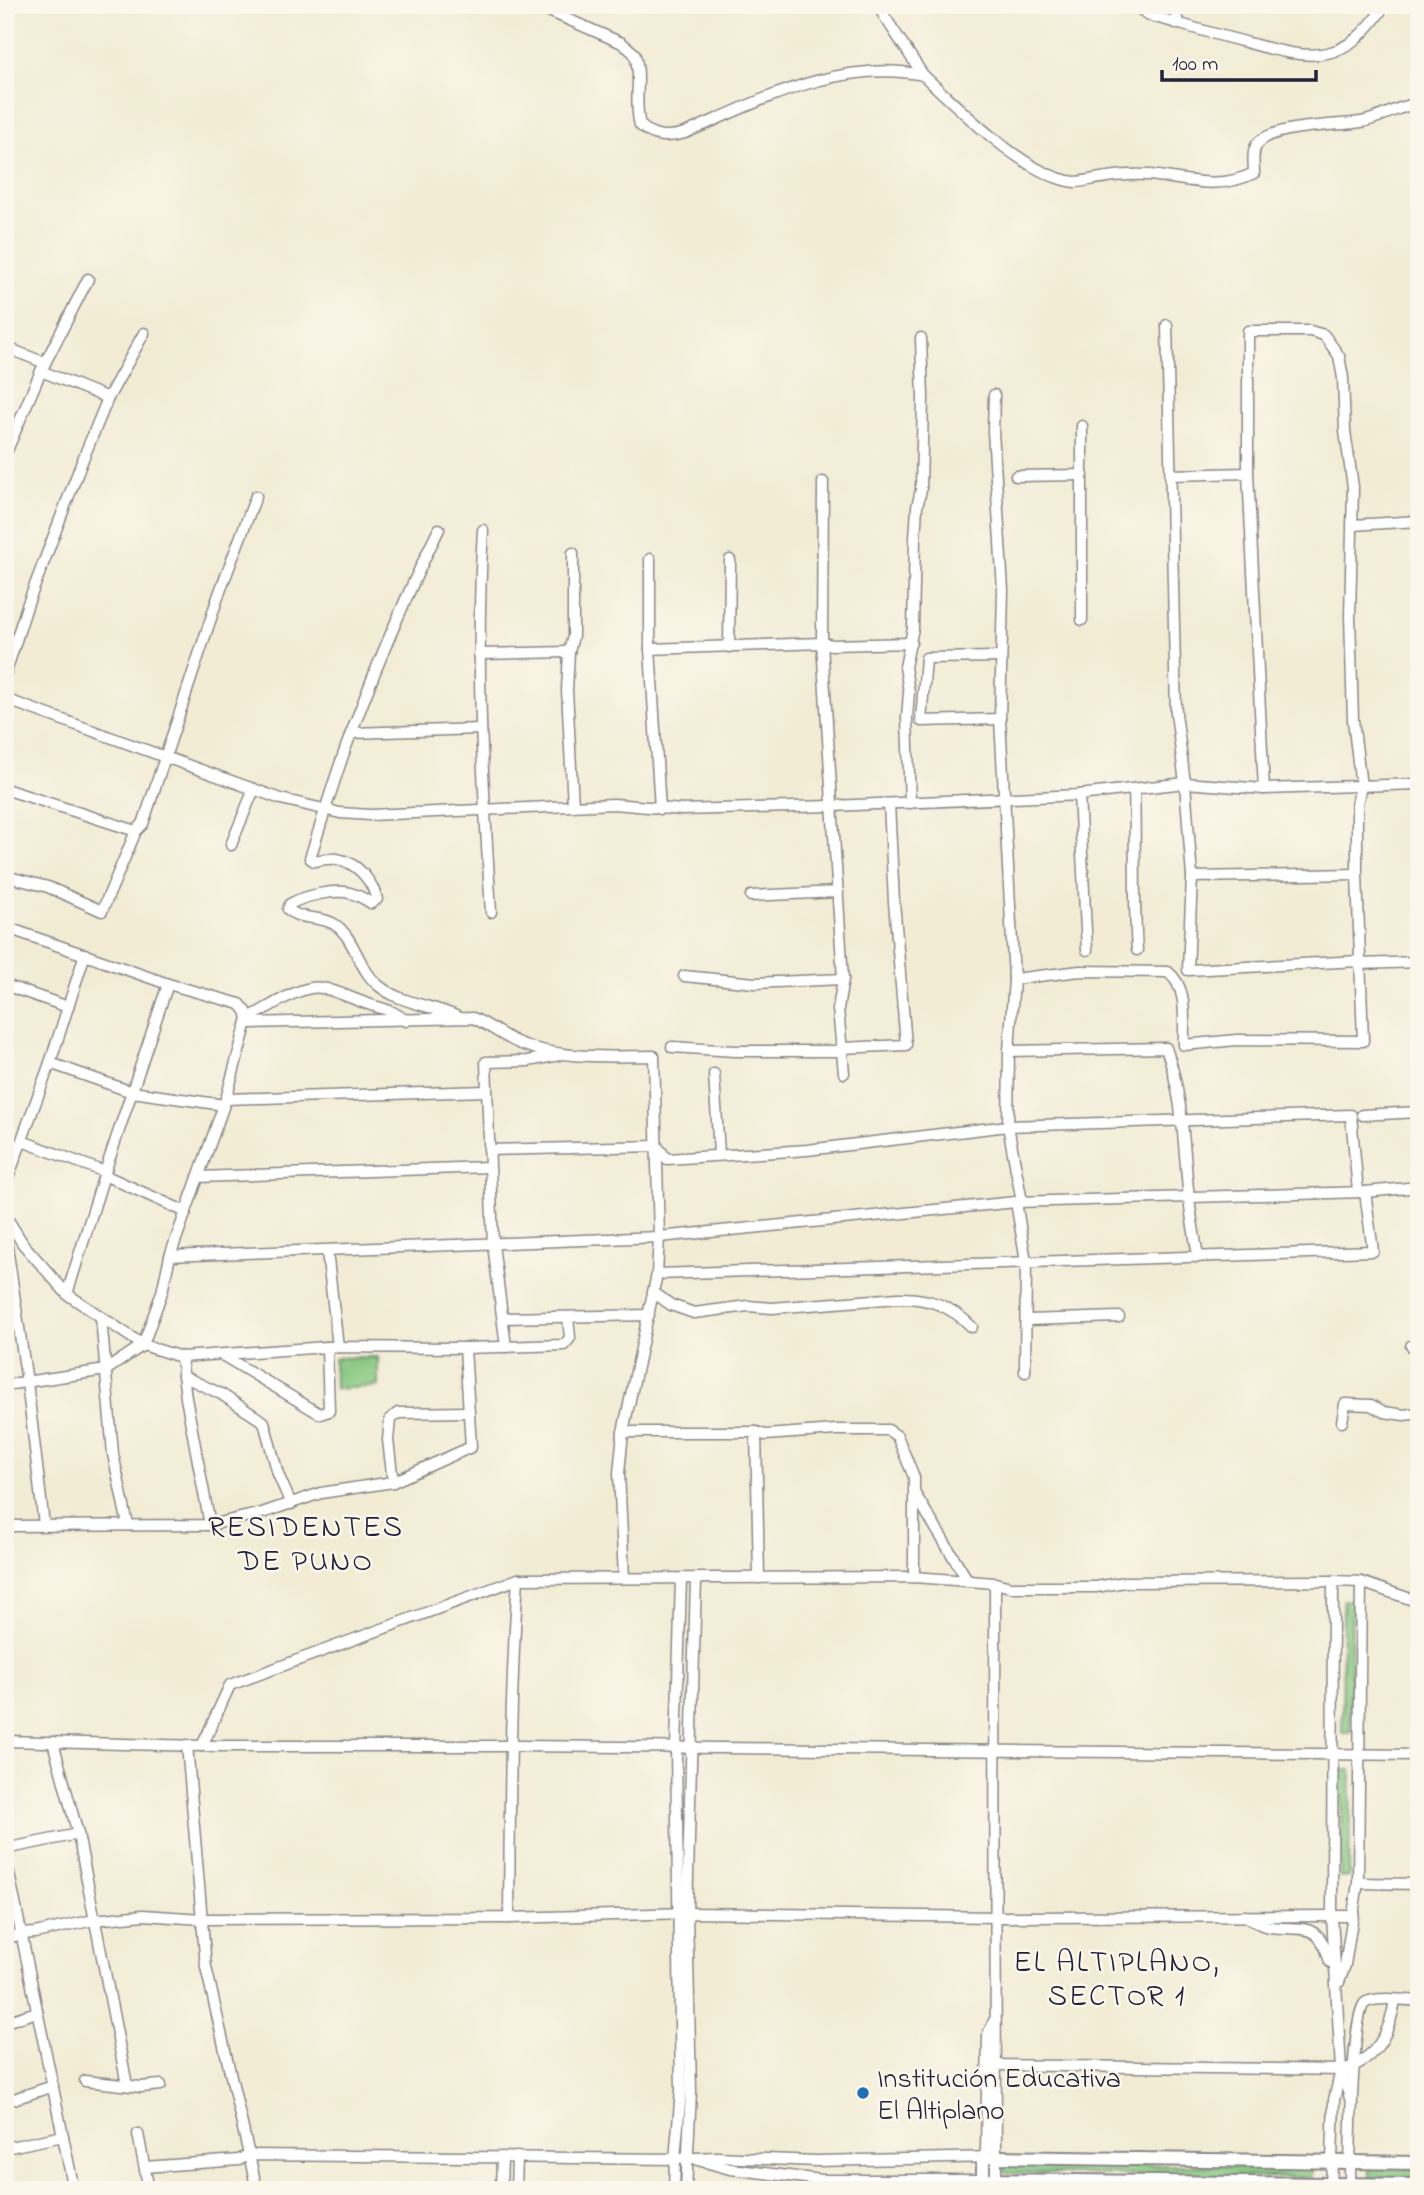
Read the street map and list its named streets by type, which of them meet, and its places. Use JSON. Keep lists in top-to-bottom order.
{
  "districts": ["RESIDENTES DE PUNO", "EL ALTIPLANO, SECTOR 1"],
  "places": ["Institución Educativa El Altiplano"],
  "scale_bar": "100 m"
}
